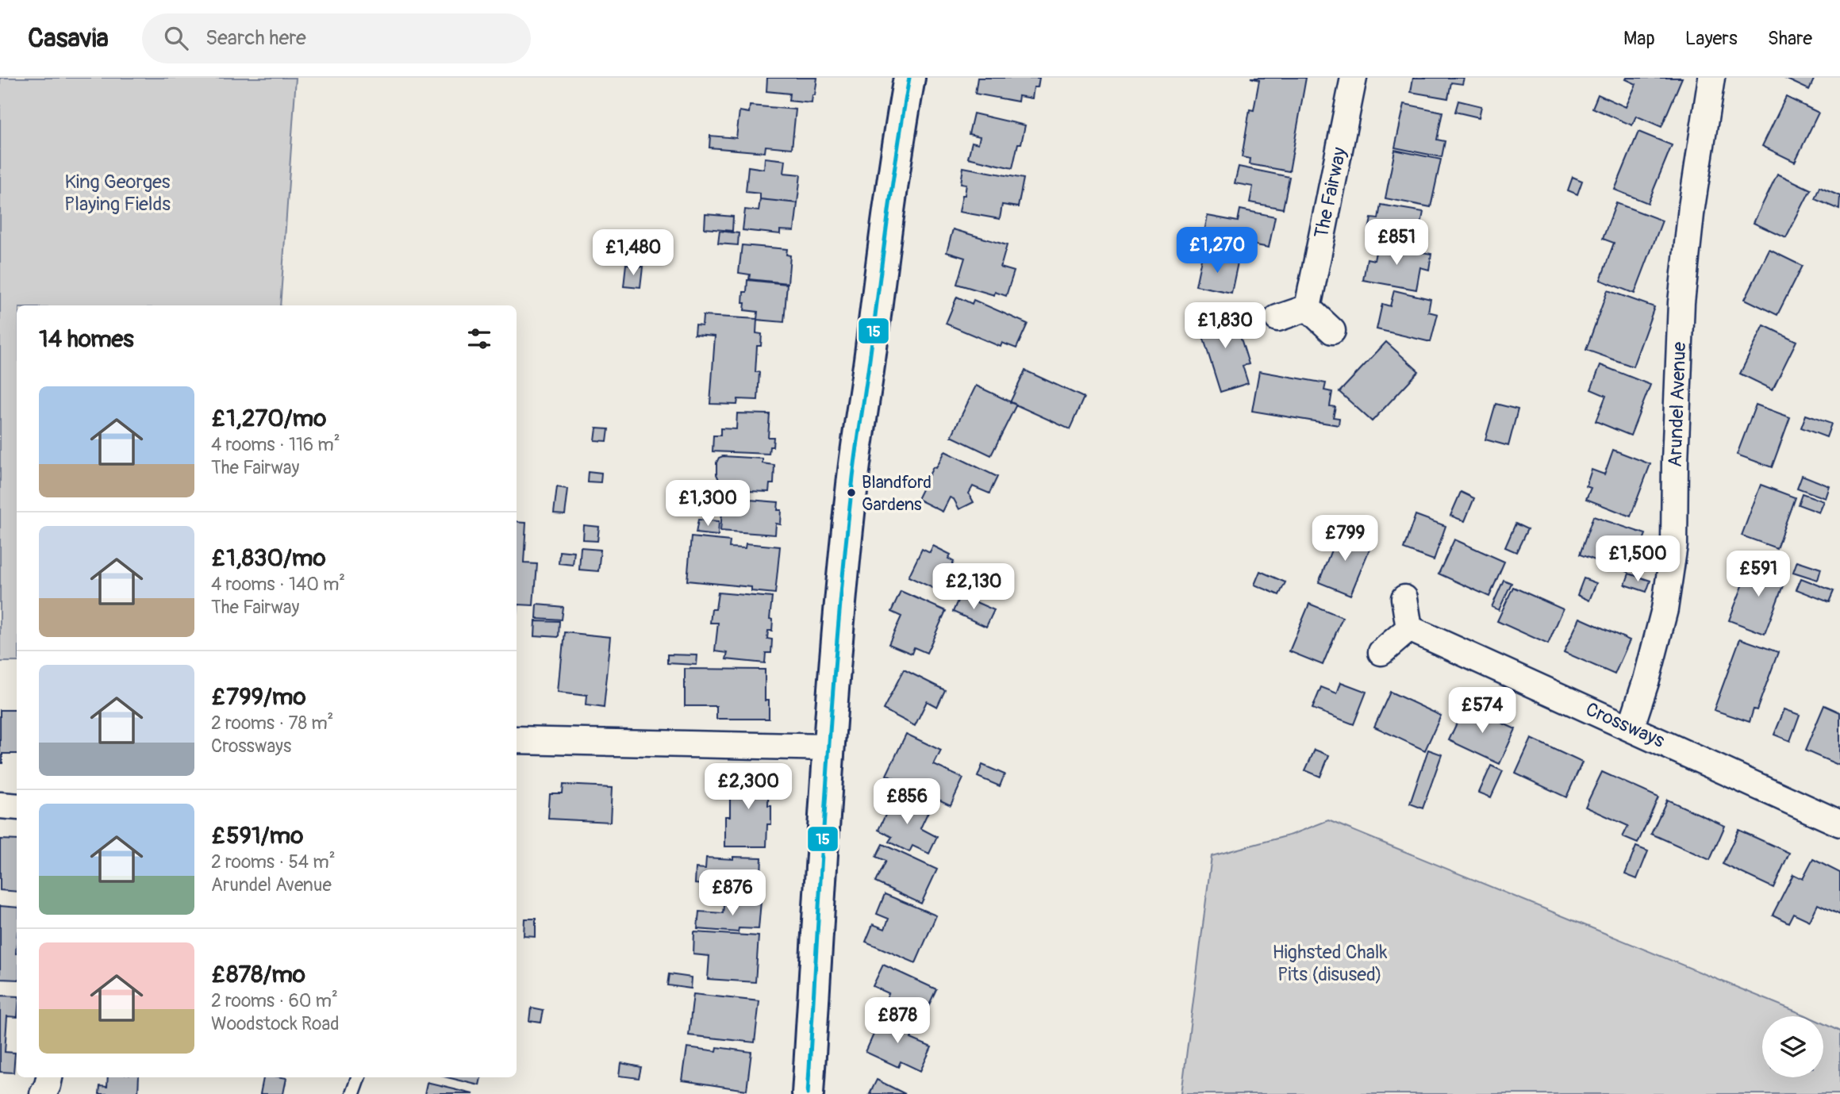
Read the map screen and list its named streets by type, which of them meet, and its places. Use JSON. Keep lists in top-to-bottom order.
{
  "streets": {
    "street": ["The Fairway", "Arundel Avenue", "Crossways"]
  },
  "crossings": [
    ["Arundel Avenue", "Crossways"]
  ],
  "parks": ["King Georges Playing Fields", "Highsted Chalk Pits (disused)"],
  "places": ["Blandford Gardens"],
  "lines": ["transit line 15"],
  "page": {
    "header": "Casavia",
    "search": "Search here",
    "nav": ["Map", "Layers", "Share"],
    "price": [
      "£851",
      "£1,270",
      "£1,480",
      "£1,830",
      "£1,300",
      "£799",
      "£1,500",
      "£591",
      "£2,130",
      "£574",
      "£2,300",
      "£856",
      "£876",
      "£878"
    ],
    "heading": "14 homes",
    "list": [
      {
        "name": "£1,270/mo",
        "note": "4 rooms · 116 m² · The Fairway"
      },
      {
        "name": "£1,830/mo",
        "note": "4 rooms · 140 m² · The Fairway"
      },
      {
        "name": "£799/mo",
        "note": "2 rooms · 78 m² · Crossways"
      },
      {
        "name": "£591/mo",
        "note": "2 rooms · 54 m² · Arundel Avenue"
      },
      {
        "name": "£878/mo",
        "note": "2 rooms · 60 m² · Woodstock Road"
      }
    ]
  }
}
